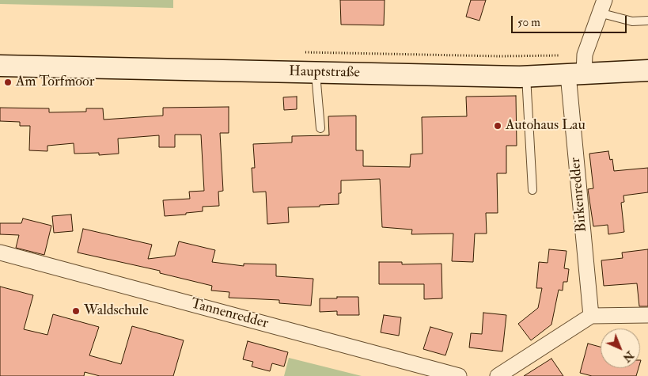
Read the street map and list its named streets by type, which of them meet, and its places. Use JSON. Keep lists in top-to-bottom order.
{
  "streets": {
    "main road": ["Hauptstraße"],
    "street": ["Birkenredder", "Tannenredder"]
  },
  "crossings": [
    ["Hauptstraße", "Birkenredder"]
  ],
  "places": ["Am Torfmoor", "Autohaus Lau", "Waldschule"],
  "scale_bar": "50 m",
  "north": "bottom right"
}
